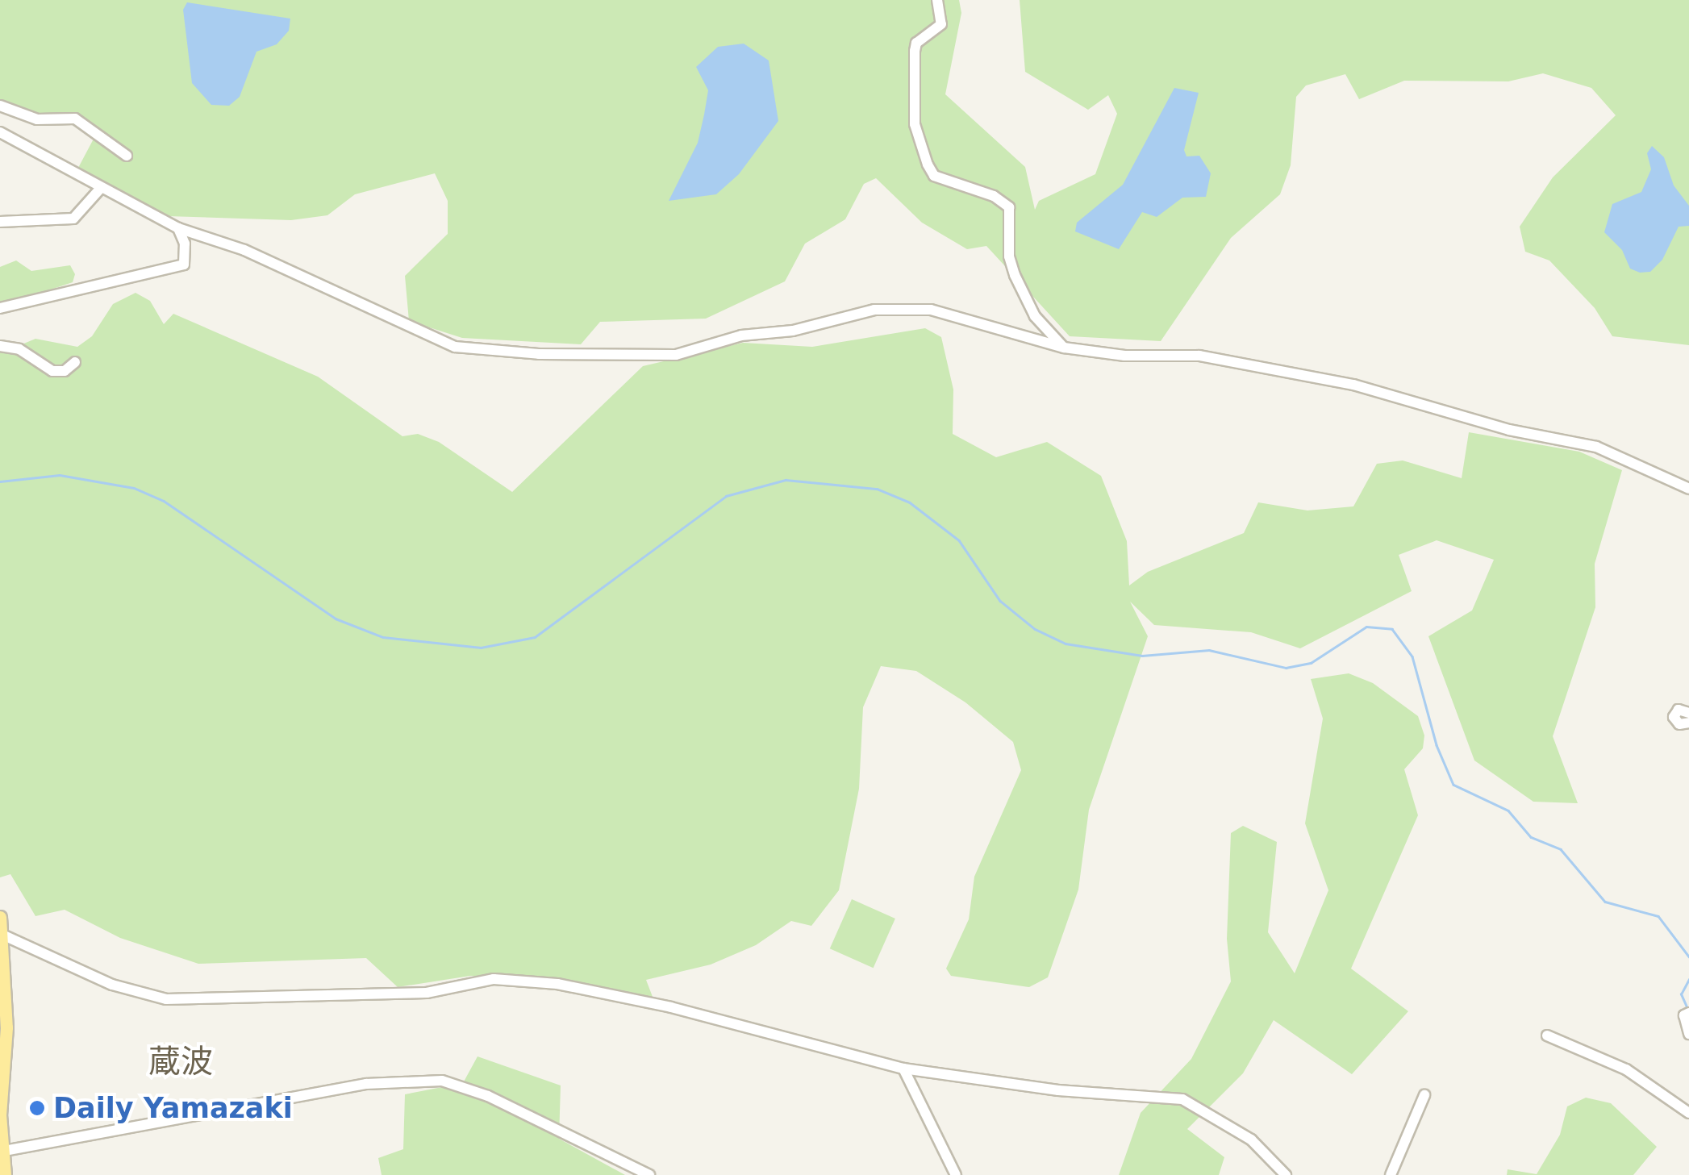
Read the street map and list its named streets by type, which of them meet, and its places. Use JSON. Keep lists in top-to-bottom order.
{
  "districts": ["蔵波"],
  "places": ["Daily Yamazaki"]
}
